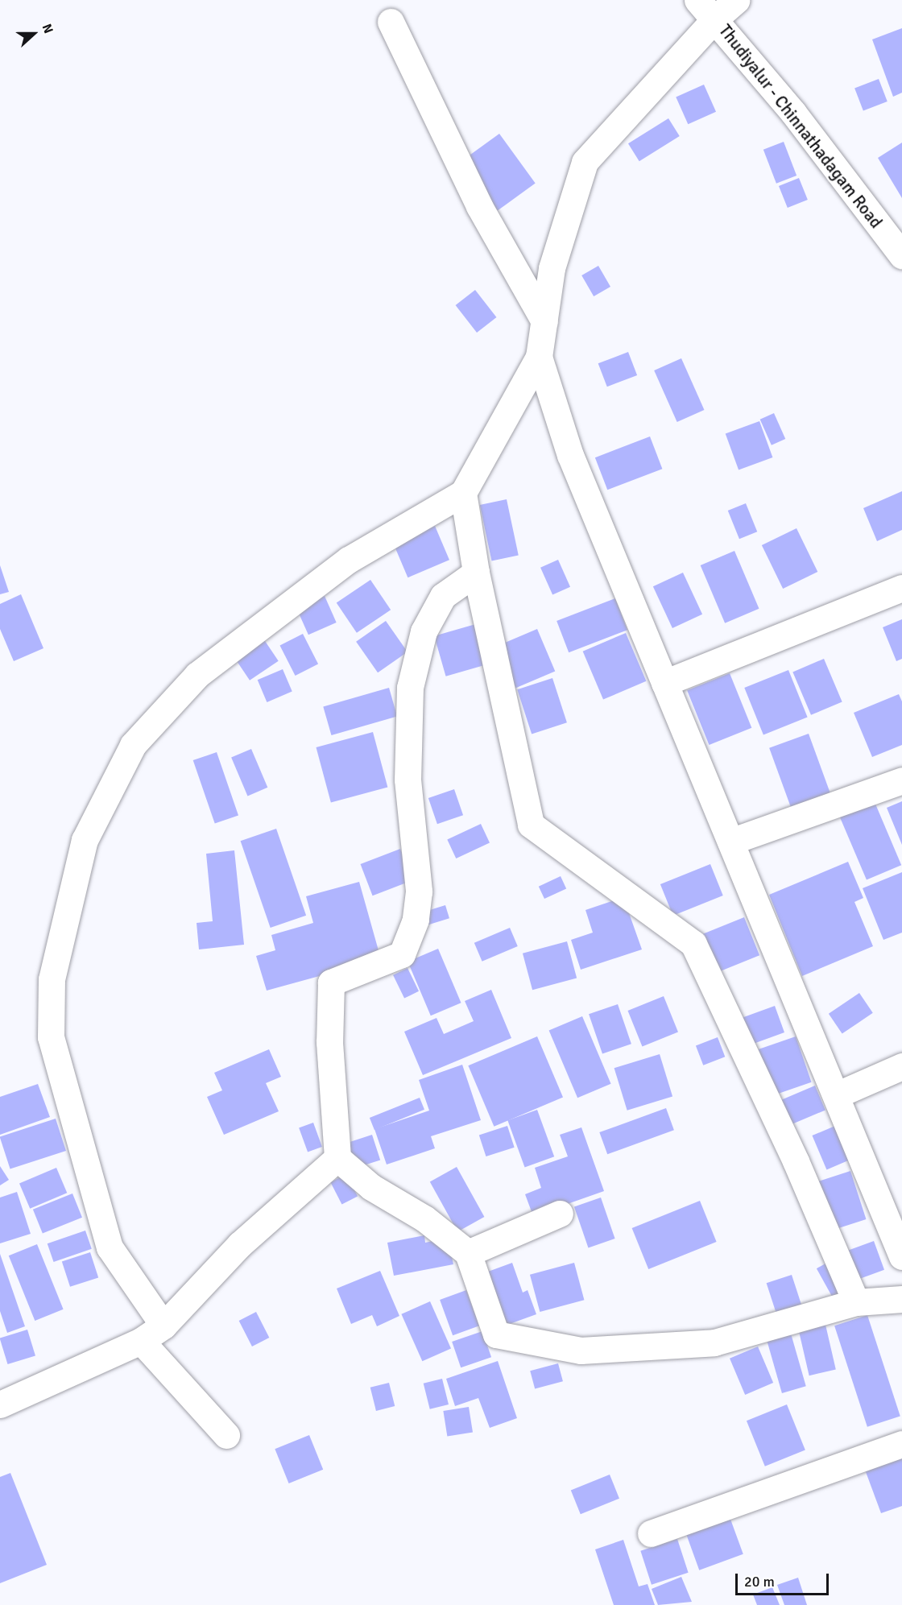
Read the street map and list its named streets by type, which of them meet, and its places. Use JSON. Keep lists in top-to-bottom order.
{
  "streets": {
    "street": ["Thudiyalur - Chinnathadagam Road"]
  },
  "scale_bar": "20 m",
  "north": "right"
}
